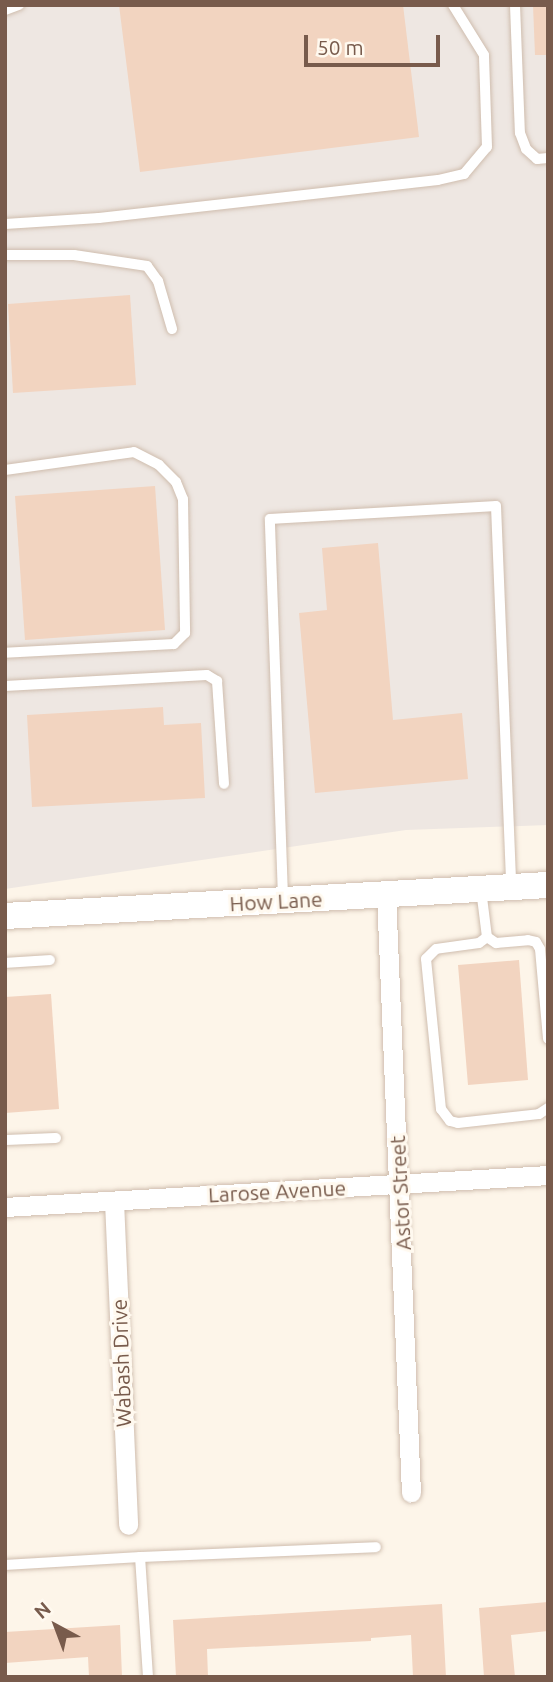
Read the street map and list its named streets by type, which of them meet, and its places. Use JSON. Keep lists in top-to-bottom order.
{
  "streets": {
    "main road": ["How Lane"],
    "street": ["Larose Avenue", "Astor Street", "Wabash Drive"]
  },
  "crossings": [
    ["How Lane", "Astor Street"],
    ["Larose Avenue", "Astor Street"],
    ["Larose Avenue", "Wabash Drive"]
  ],
  "scale_bar": "50 m",
  "north": "top left"
}
